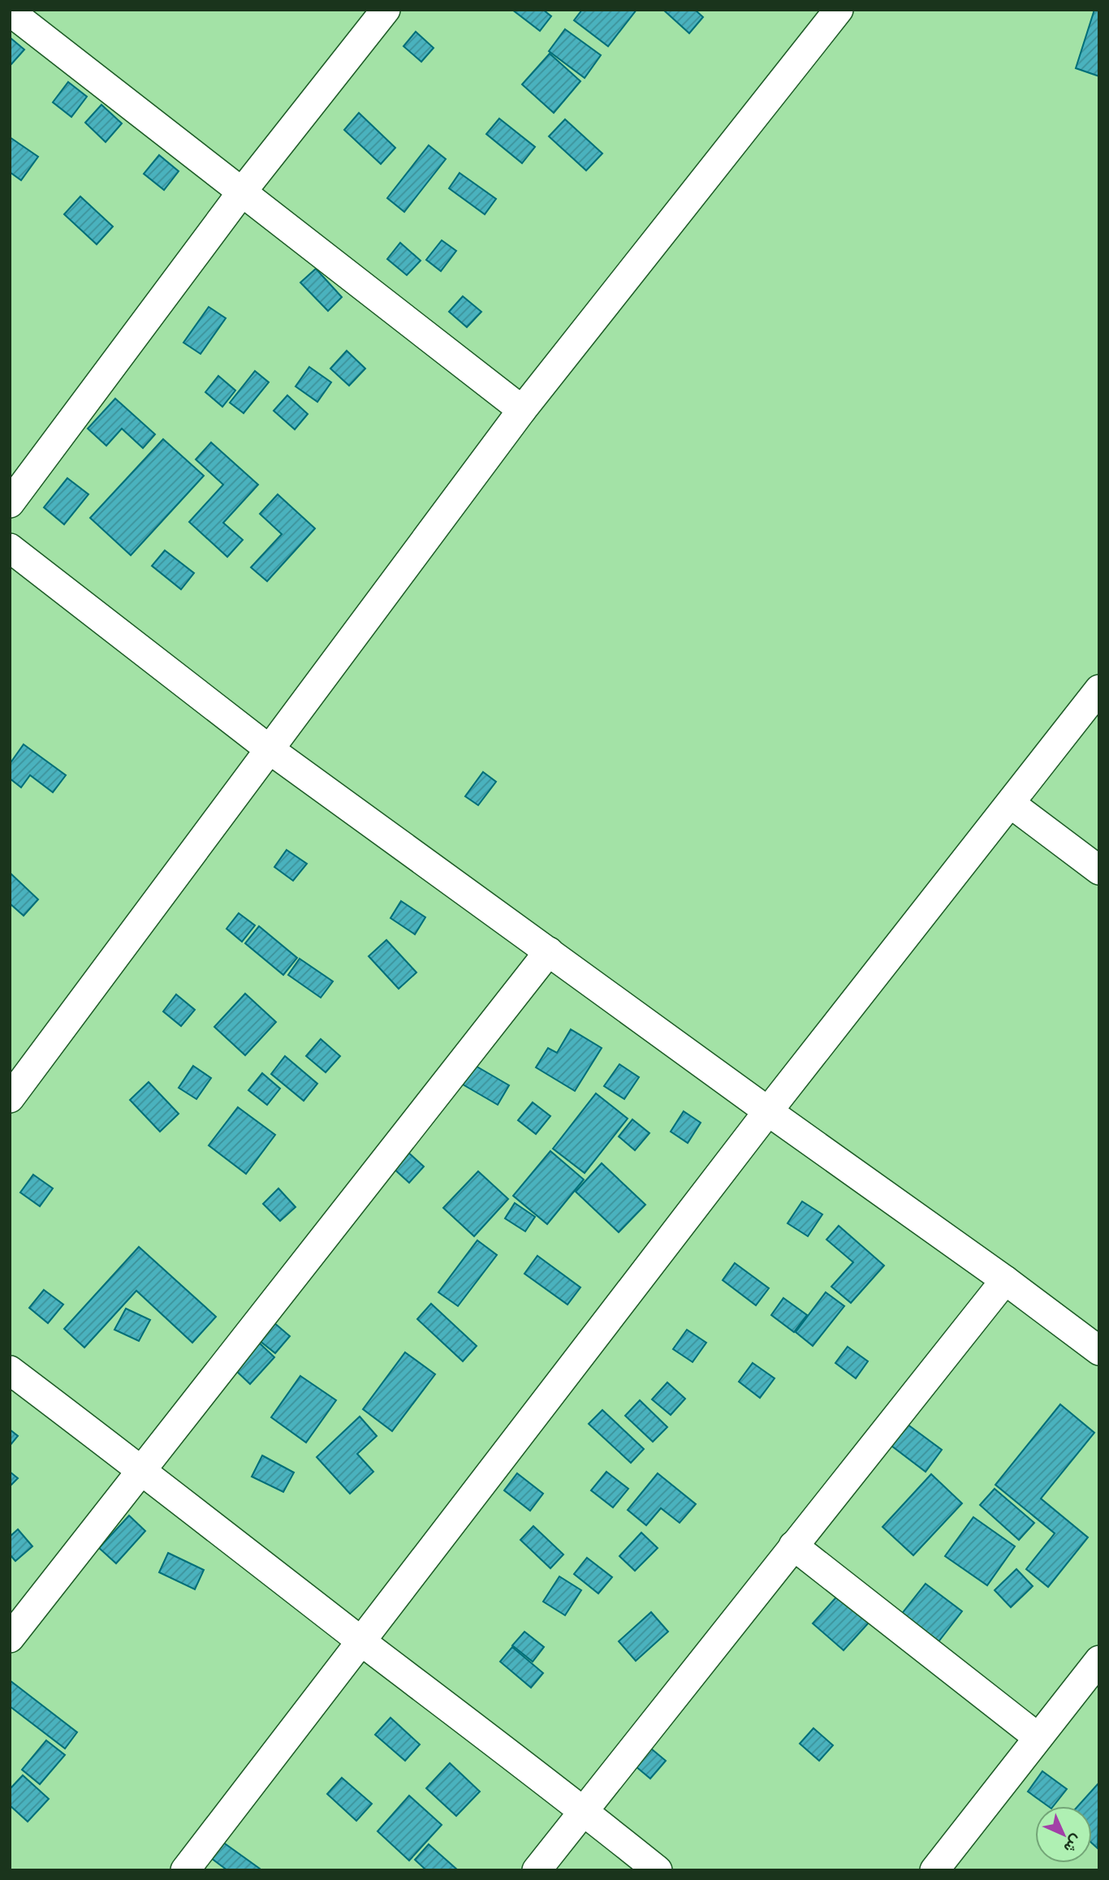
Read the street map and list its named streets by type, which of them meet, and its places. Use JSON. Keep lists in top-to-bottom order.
{
  "north": "bottom right"
}
